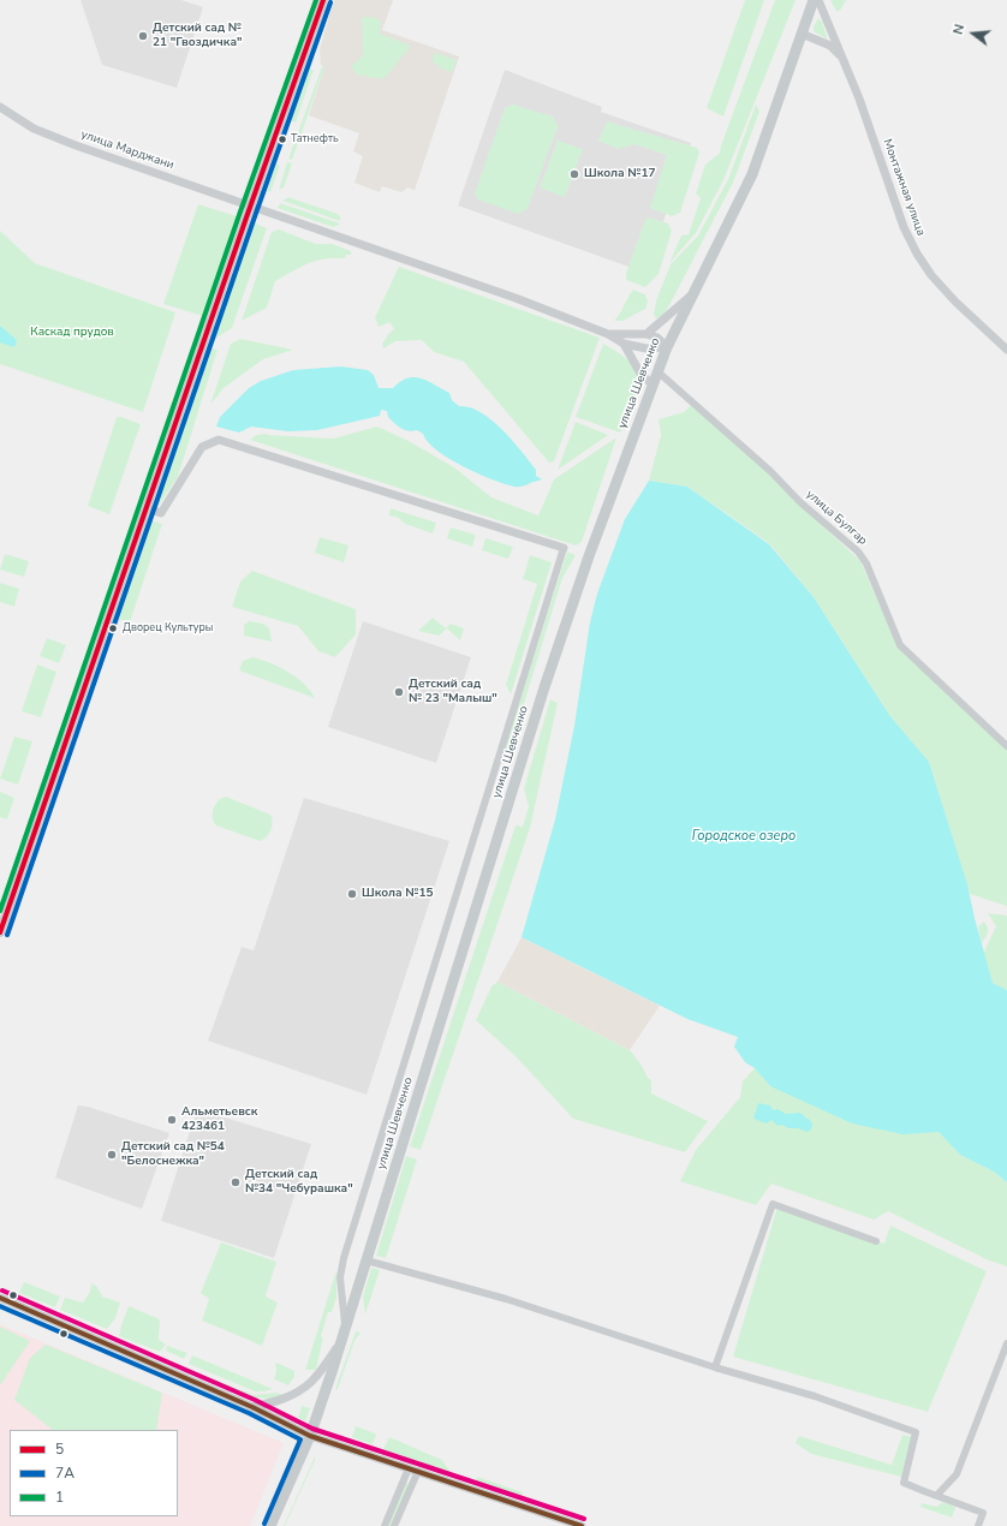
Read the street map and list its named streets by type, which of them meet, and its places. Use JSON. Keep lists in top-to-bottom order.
{
  "streets": {
    "main road": ["улица Шевченко"],
    "street": ["улица Марджани", "Монтажная улица", "улица Булгар"]
  },
  "crossings": [
    ["Монтажная улица", "улица Шевченко"],
    ["улица Шевченко", "улица Булгар"]
  ],
  "water": ["Городское озеро"],
  "parks": ["Каскад прудов"],
  "places": [
    "Детский сад № 21 \"Гвоздичка\"",
    "Татнефть",
    "Школа №17",
    "Дворец Культуры",
    "Детский сад № 23 \"Малыш\"",
    "Школа №15",
    "Альметьевск 423461",
    "Детский сад №54 \"Белоснежка\"",
    "Детский сад №34 \"Чебурашка\""
  ],
  "lines": ["transit line 5", "transit line 1", "transit line 7А"],
  "legend": ["5", "7А", "1"],
  "north": "left"
}
